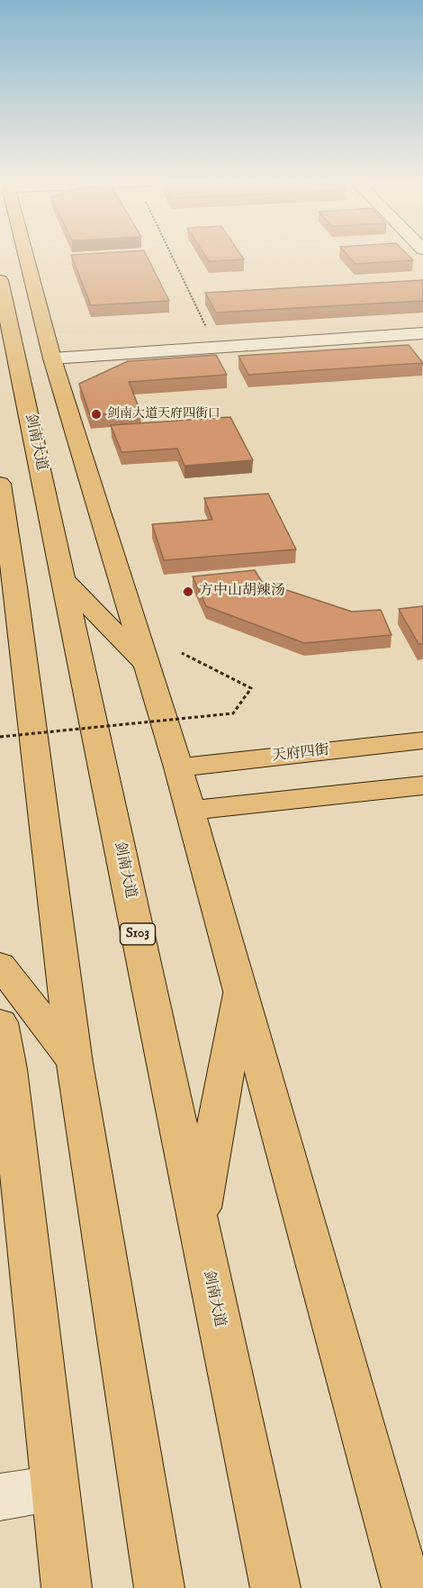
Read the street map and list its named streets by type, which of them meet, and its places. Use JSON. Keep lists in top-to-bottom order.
{
  "streets": {
    "main road": ["剑南大道", "天府四街", "S103"]
  },
  "places": ["剑南大道天府四街口", "方中山胡辣汤"]
}
